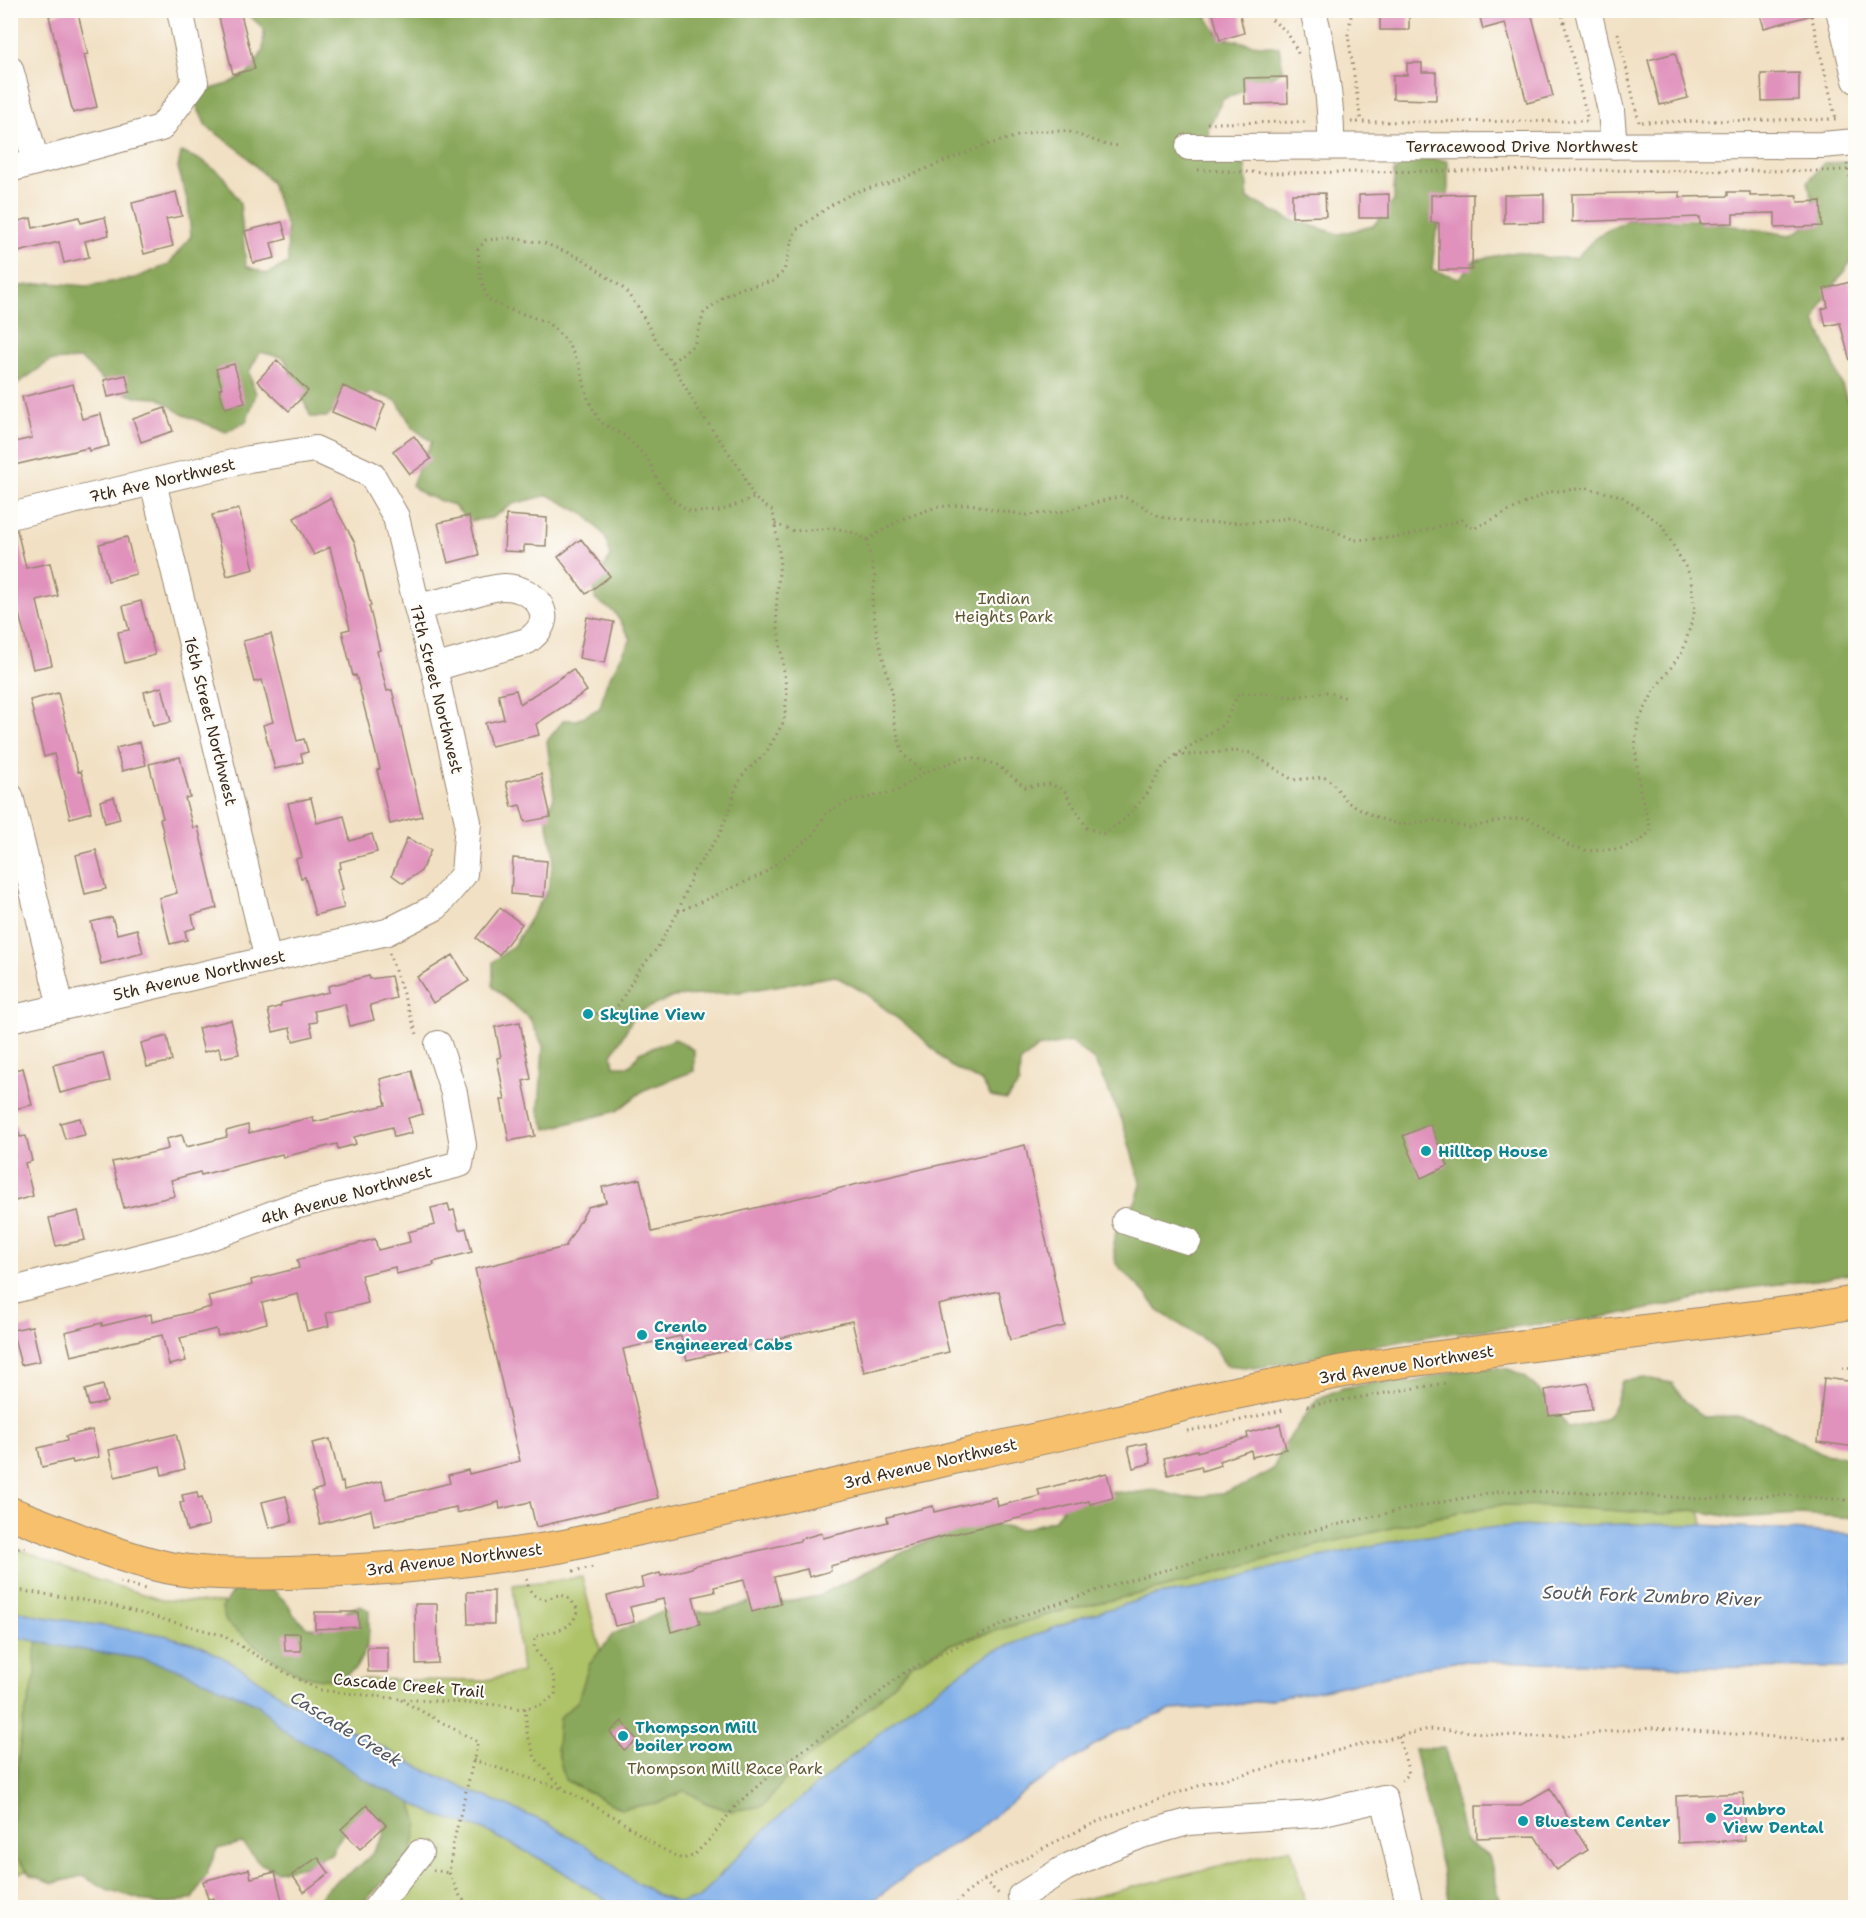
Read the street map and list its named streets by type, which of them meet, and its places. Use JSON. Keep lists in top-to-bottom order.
{
  "streets": {
    "main road": ["3rd Avenue Northwest"],
    "street": [
      "Terracewood Drive Northwest",
      "7th Ave Northwest",
      "17th Street Northwest",
      "16th Street Northwest",
      "5th Avenue Northwest",
      "4th Avenue Northwest"
    ],
    "path": ["Cascade Creek Trail"]
  },
  "crossings": [
    ["7th Ave Northwest", "17th Street Northwest"],
    ["7th Ave Northwest", "16th Street Northwest"],
    ["17th Street Northwest", "5th Avenue Northwest"],
    ["16th Street Northwest", "5th Avenue Northwest"]
  ],
  "water": ["South Fork Zumbro River", "Cascade Creek"],
  "parks": ["Indian Heights Park", "Thompson Mill Race Park"],
  "places": [
    "Skyline View",
    "Hilltop House",
    "Crenlo Engineered Cabs",
    "Thompson Mill boiler room",
    "Zumbro View Dental",
    "Bluestem Center"
  ]
}
